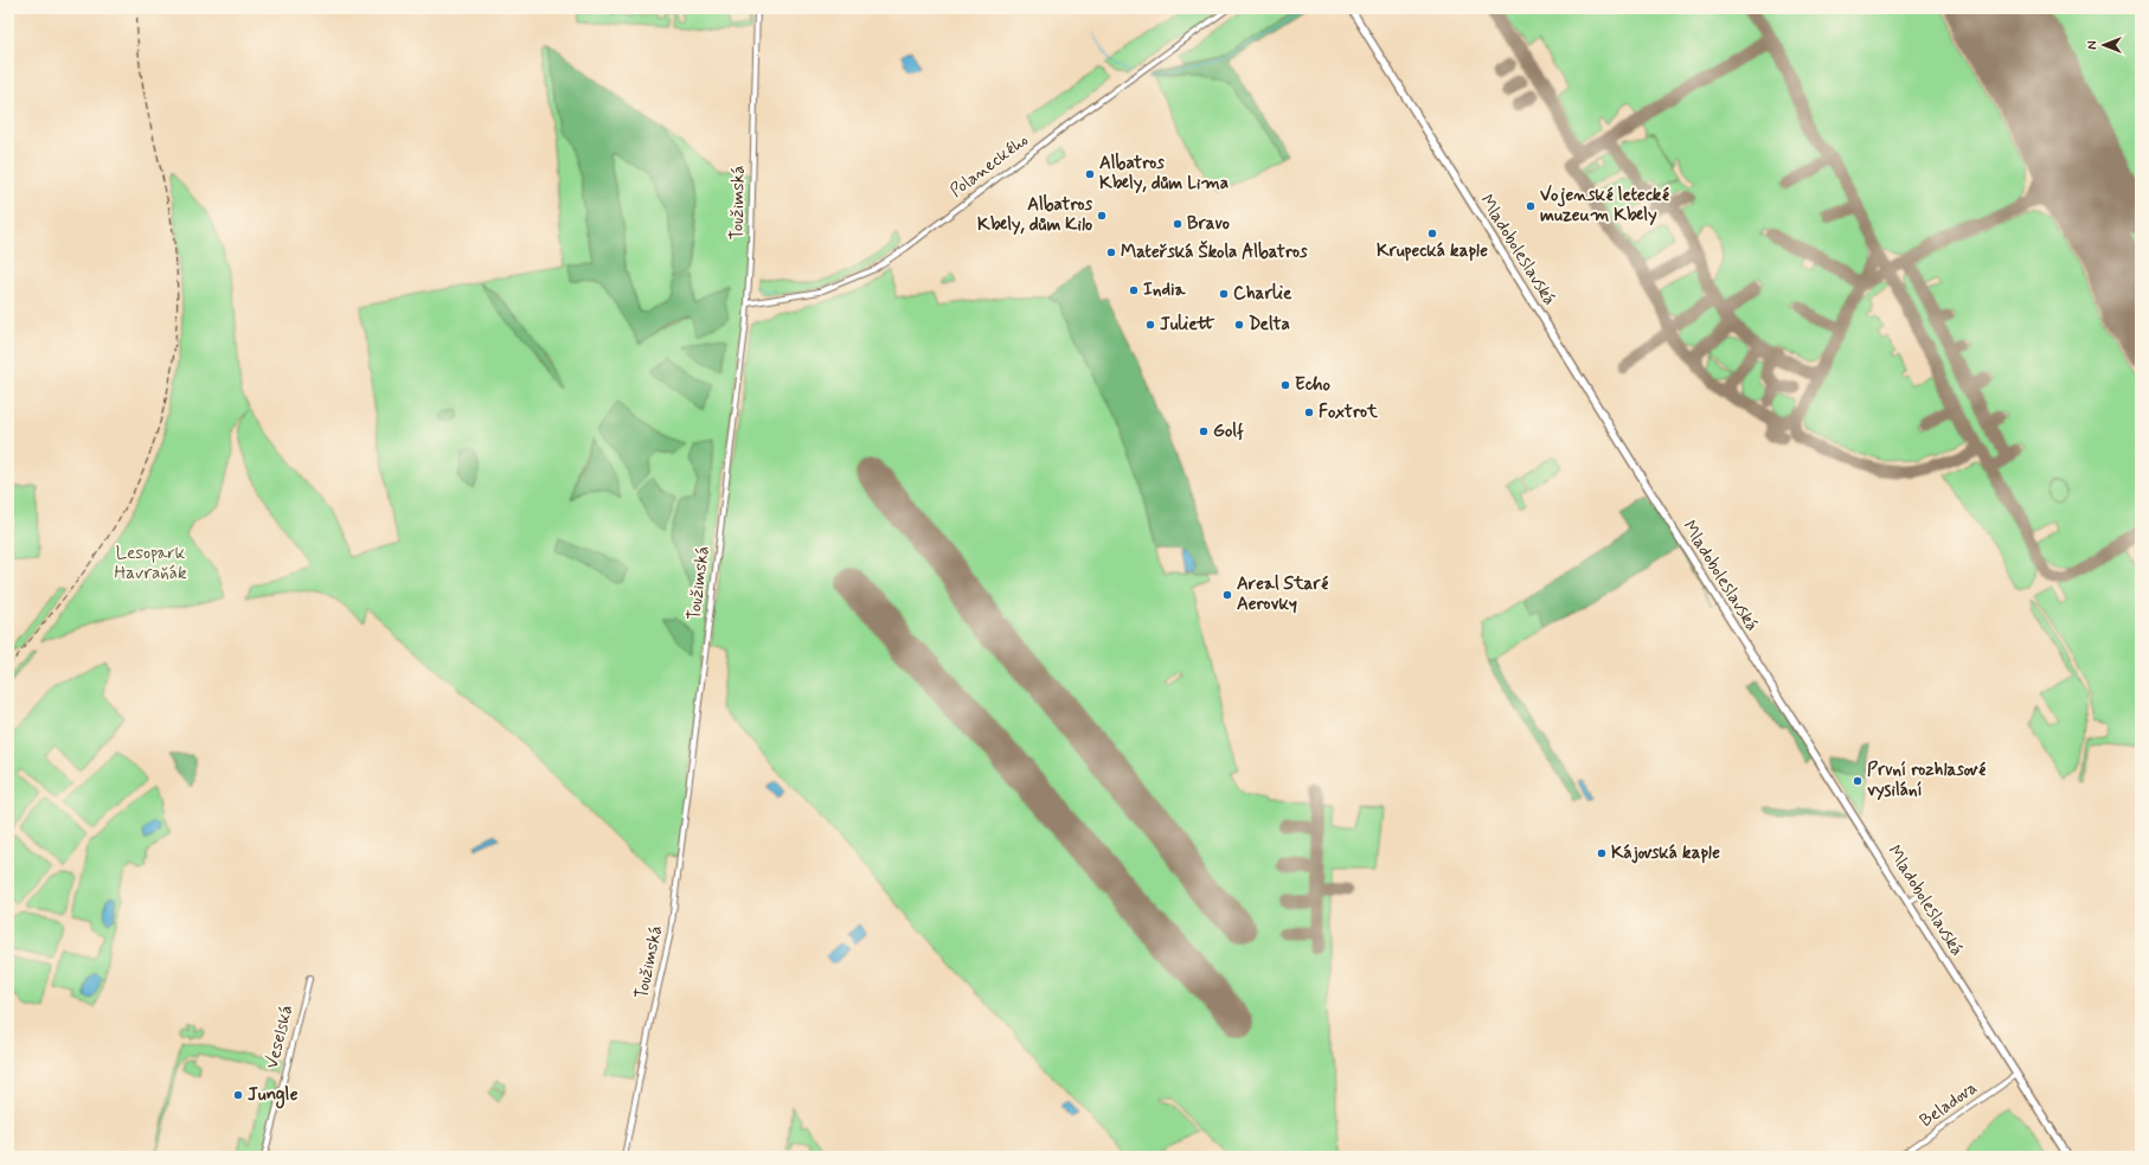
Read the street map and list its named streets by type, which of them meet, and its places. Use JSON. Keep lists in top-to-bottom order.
{
  "streets": {
    "main road": ["Mladoboleslavská"],
    "street": [
      "Polaneckého",
      "Toužimská",
      "Veselská",
      "Beladova"
    ]
  },
  "crossings": [
    ["Polaneckého", "Toužimská"],
    ["Mladoboleslavská", "Beladova"]
  ],
  "parks": ["Lesopark Havraňák"],
  "places": [
    "Albatros Kbely, dům Lima",
    "Vojenské letecké muzeum Kbely",
    "Albatros Kbely, dům Kilo",
    "Bravo",
    "Krupecká kaple",
    "Mateřská Škola Albatros",
    "India",
    "Charlie",
    "Juliett",
    "Delta",
    "Echo",
    "Foxtrot",
    "Golf",
    "Areal Staré Aerovky",
    "První rozhlasové vysilání",
    "Kájovská kaple",
    "Jungle"
  ],
  "north": "left"
}
